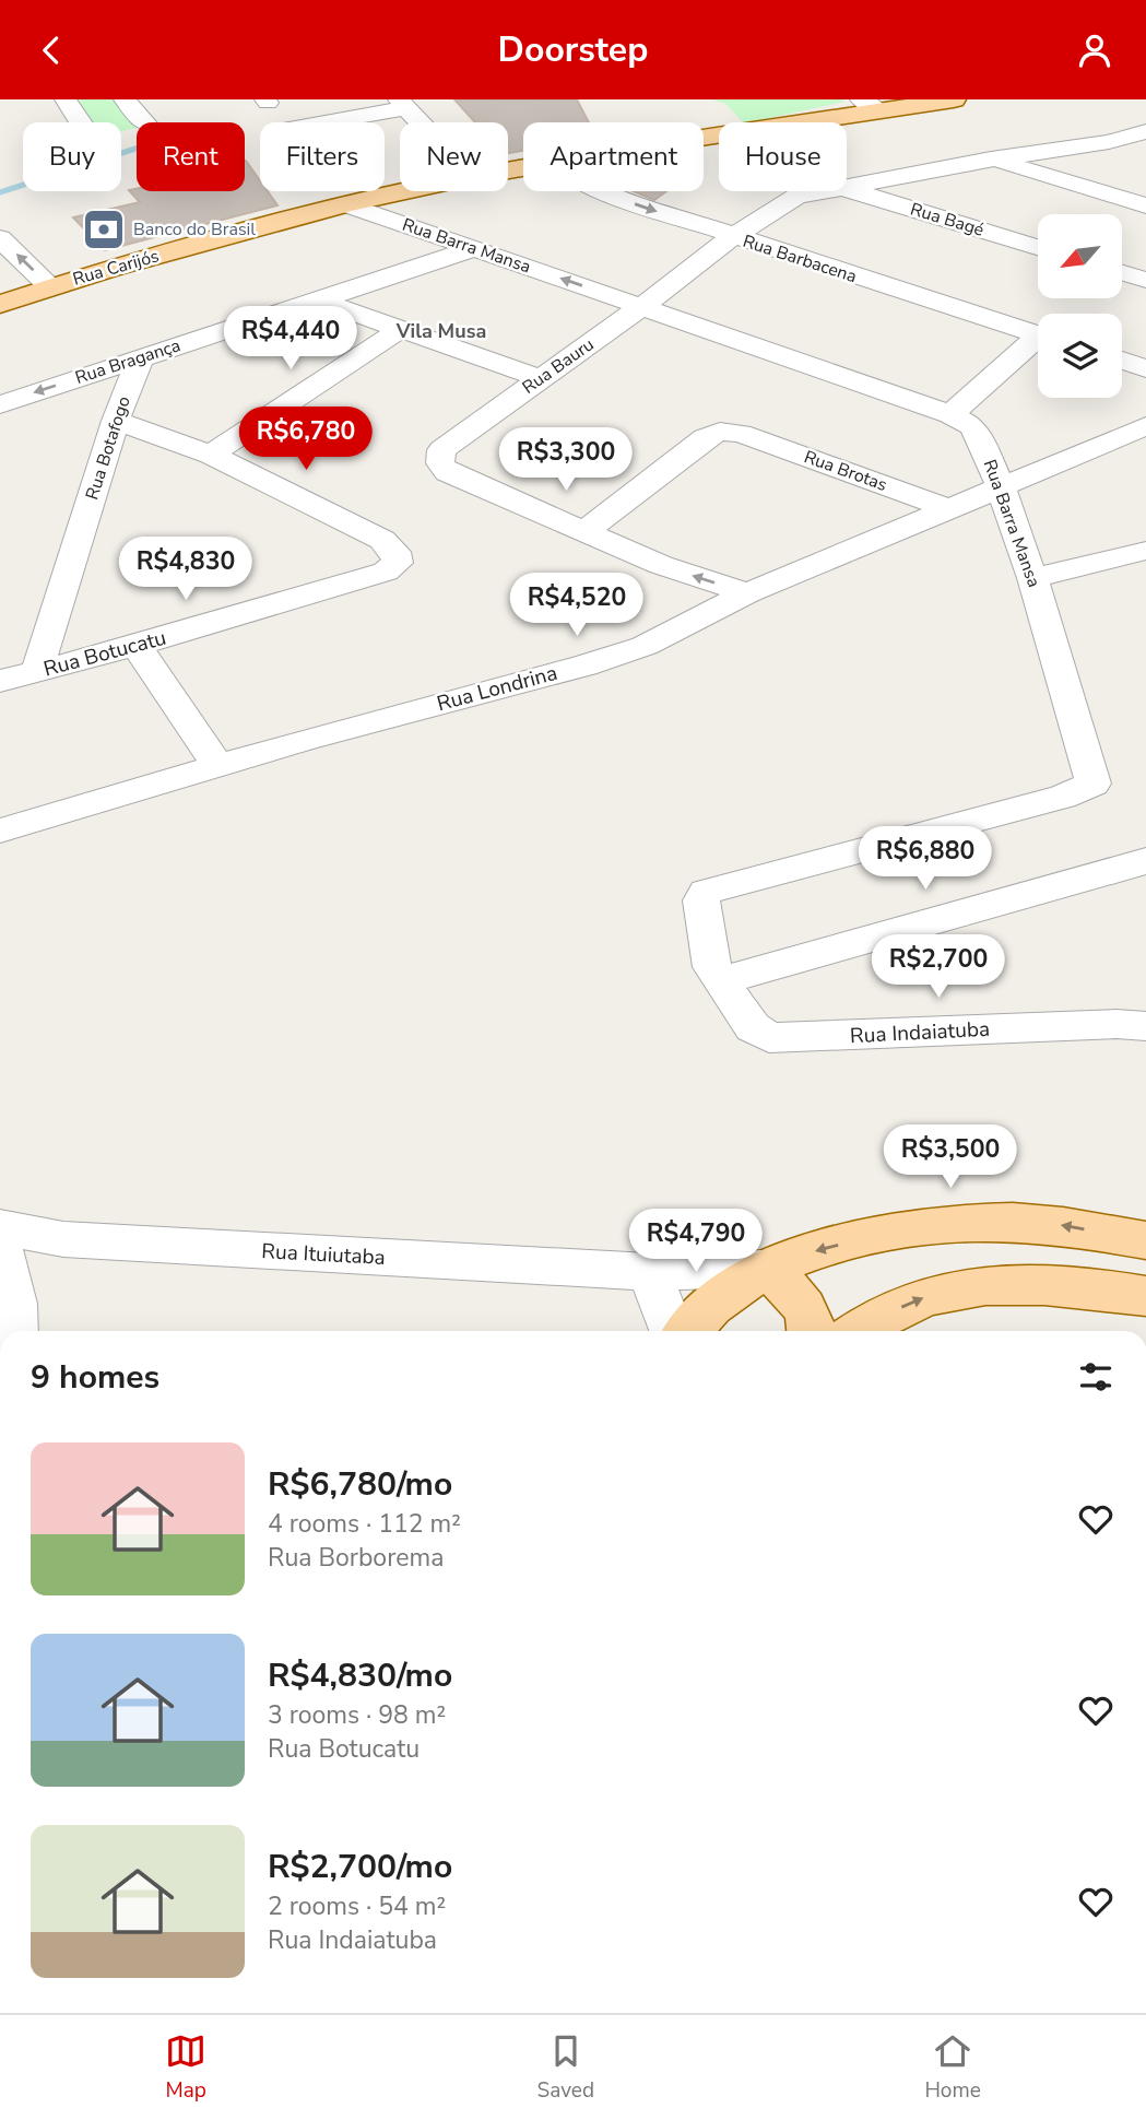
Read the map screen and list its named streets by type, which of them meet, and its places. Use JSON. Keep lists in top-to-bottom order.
{
  "streets": {
    "main road": ["Rua Carijós"],
    "street": [
      "Rua Bagé",
      "Rua Barra Mansa",
      "Rua Barbacena",
      "Rua Bragança",
      "Rua Bauru",
      "Rua Botafogo",
      "Rua Brotas",
      "Rua Botucatu",
      "Rua Londrina",
      "Rua Indaiatuba",
      "Rua Ituiutaba"
    ]
  },
  "crossings": [
    ["Rua Barra Mansa", "Rua Carijós"],
    ["Rua Barra Mansa", "Rua Bragança"],
    ["Rua Barra Mansa", "Rua Bauru"],
    ["Rua Barra Mansa", "Rua Londrina"],
    ["Rua Barra Mansa", "Rua Indaiatuba"],
    ["Rua Barbacena", "Rua Bauru"],
    ["Rua Bragança", "Rua Botafogo"],
    ["Rua Bauru", "Rua Brotas"],
    ["Rua Botafogo", "Rua Botucatu"],
    ["Rua Brotas", "Rua Londrina"]
  ],
  "districts": ["Vila Musa"],
  "places": {
    "bank": ["Banco do Brasil"]
  },
  "north": "bottom left",
  "page": {
    "header": "Doorstep",
    "chip": [
      "Buy",
      "Rent",
      "Filters",
      "New",
      "Apartment",
      "House"
    ],
    "price": [
      "R$4,440",
      "R$6,780",
      "R$3,300",
      "R$4,830",
      "R$4,520",
      "R$6,880",
      "R$2,700",
      "R$3,500",
      "R$4,790"
    ],
    "heading": "9 homes",
    "list": [
      {
        "name": "R$6,780/mo",
        "note": "4 rooms · 112 m² · Rua Borborema"
      },
      {
        "name": "R$4,830/mo",
        "note": "3 rooms · 98 m² · Rua Botucatu"
      },
      {
        "name": "R$2,700/mo",
        "note": "2 rooms · 54 m² · Rua Indaiatuba"
      }
    ],
    "tabs": ["Map", "Saved", "Home"]
  }
}
